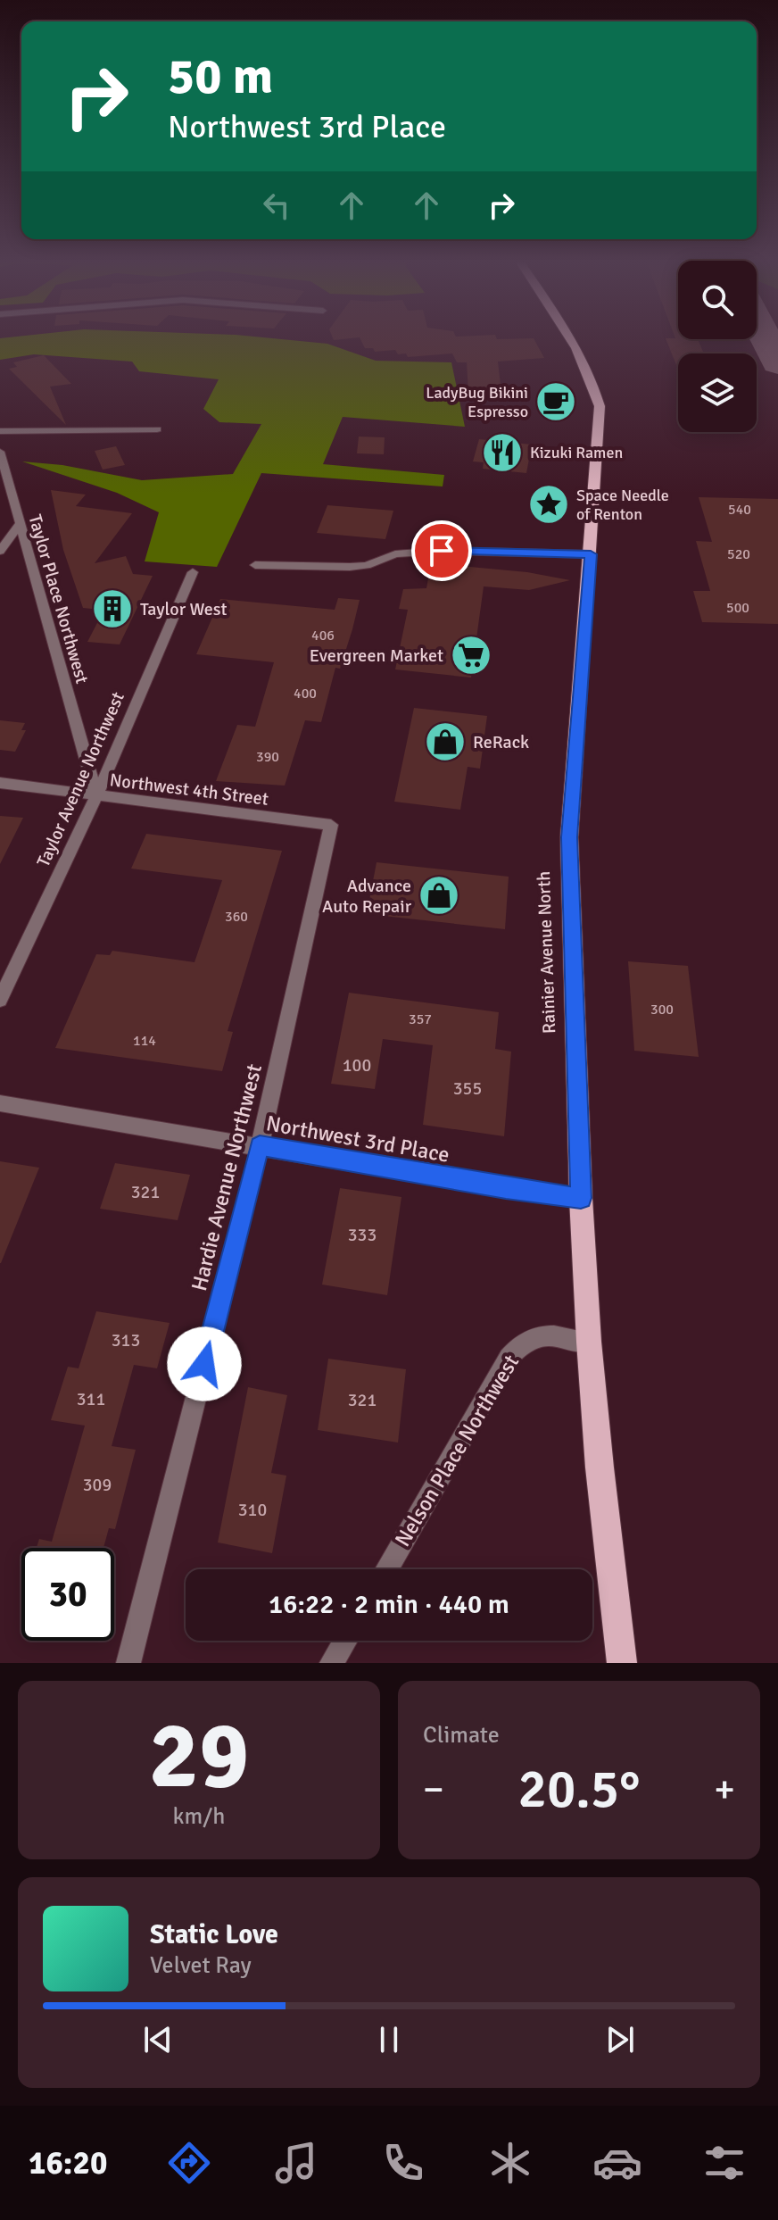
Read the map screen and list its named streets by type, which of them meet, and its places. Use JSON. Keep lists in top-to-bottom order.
{
  "streets": {
    "main road": ["Rainier Avenue North"],
    "street": [
      "Taylor Place Northwest",
      "Taylor Avenue Northwest",
      "Northwest 4th Street",
      "Northwest 3rd Place",
      "Hardie Avenue Northwest",
      "Nelson Place Northwest"
    ]
  },
  "crossings": [
    ["Taylor Place Northwest", "Taylor Avenue Northwest"],
    ["Taylor Place Northwest", "Northwest 4th Street"],
    ["Taylor Avenue Northwest", "Northwest 4th Street"],
    ["Northwest 4th Street", "Hardie Avenue Northwest"],
    ["Rainier Avenue North", "Northwest 3rd Place"],
    ["Rainier Avenue North", "Nelson Place Northwest"],
    ["Northwest 3rd Place", "Hardie Avenue Northwest"]
  ],
  "places": {
    "cafe": ["LadyBug Bikini Espresso"],
    "restaurant": ["Kizuki Ramen"],
    "place": ["Space Needle of Renton"],
    "building": ["Taylor West"],
    "supermarket": ["Evergreen Market"],
    "shop": ["ReRack", "Advance Auto Repair"]
  },
  "house_numbers": [
    "540",
    "520",
    "500",
    "406",
    "400",
    "390",
    "360",
    "300",
    "357",
    "114",
    "100",
    "355",
    "321",
    "333",
    "313",
    "311",
    "321",
    "309",
    "310"
  ],
  "page": {
    "turn": ["50 m", "Northwest 3rd Place"],
    "limit": "30",
    "trip": "16:22 · 2 min · 440 m",
    "tile": [
      ["29", "km/h"],
      "Climate"
    ],
    "heat": ["−", "20.5°", "+"],
    "song": ["Static Love", "Velvet Ray"],
    "tabs": "16:20"
  }
}
